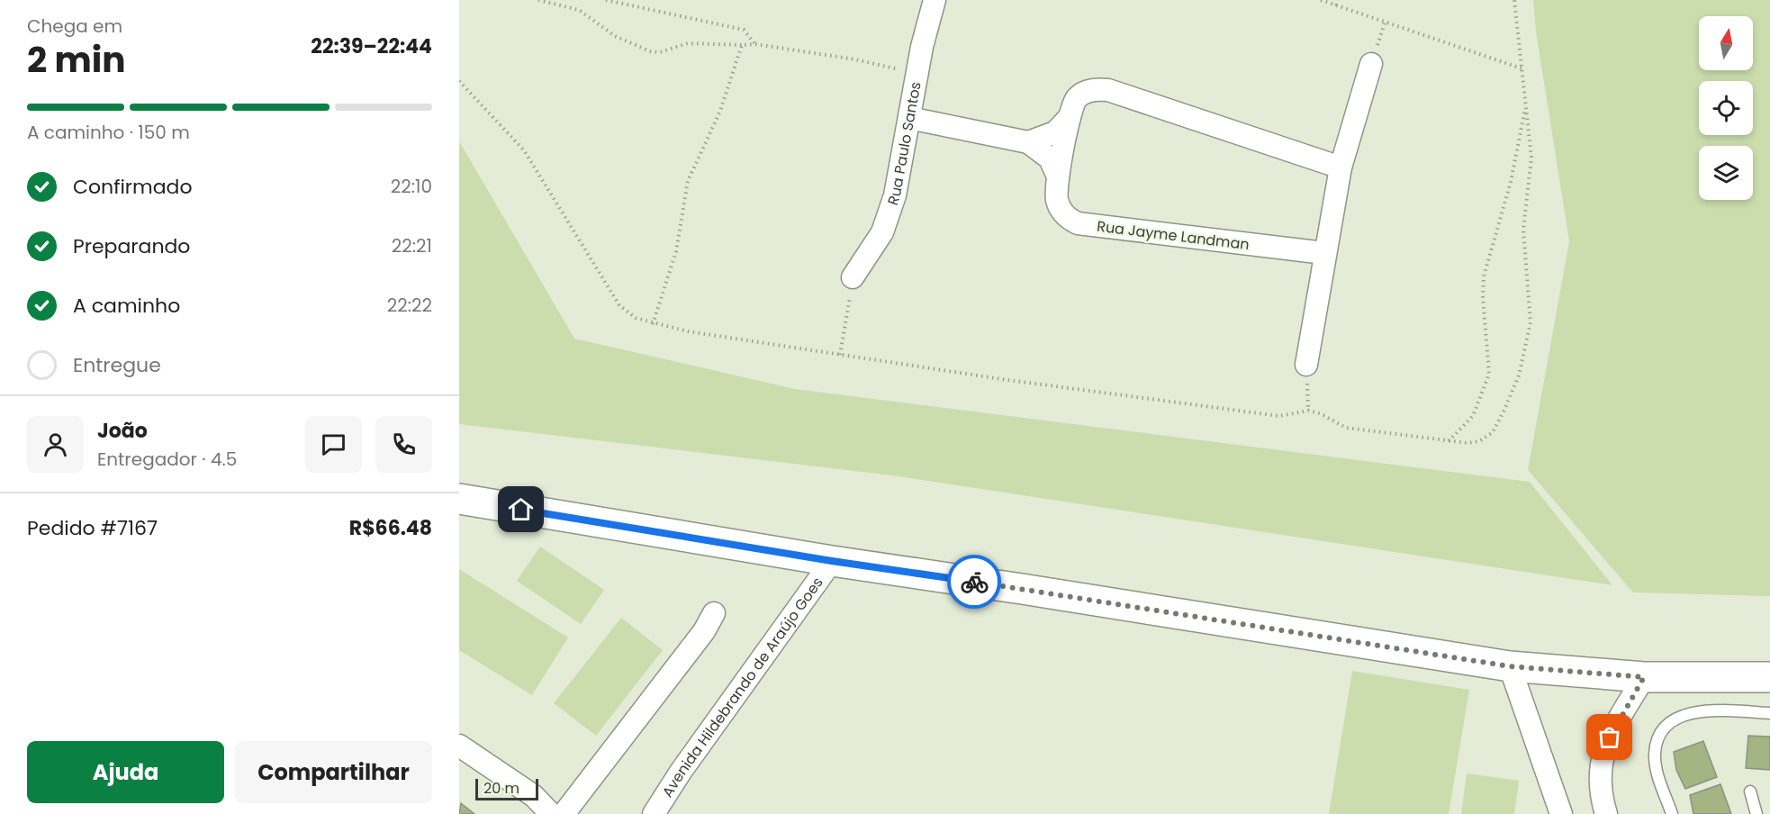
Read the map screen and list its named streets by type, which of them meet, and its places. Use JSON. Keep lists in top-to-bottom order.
{
  "streets": {
    "street": ["Rua Paulo Santos", "Rua Jayme Landman", "Avenida Hildebrando de Araújo Goes"]
  },
  "scale_bar": "20 m",
  "north": "top",
  "page": {
    "heading": ["2 min", "Chega em", "22:39–22:44"],
    "panel": [
      "João",
      "Entregador · 4.5",
      "Pedido #7167",
      "R$66.48"
    ],
    "bar": "A caminho · 150 m",
    "list": [
      ["Confirmado", "22:10"],
      ["Preparando", "22:21"],
      ["A caminho", "22:22"],
      "Entregue"
    ],
    "buttons": ["Ajuda", "Compartilhar"],
    "scale": "20 m"
  }
}
